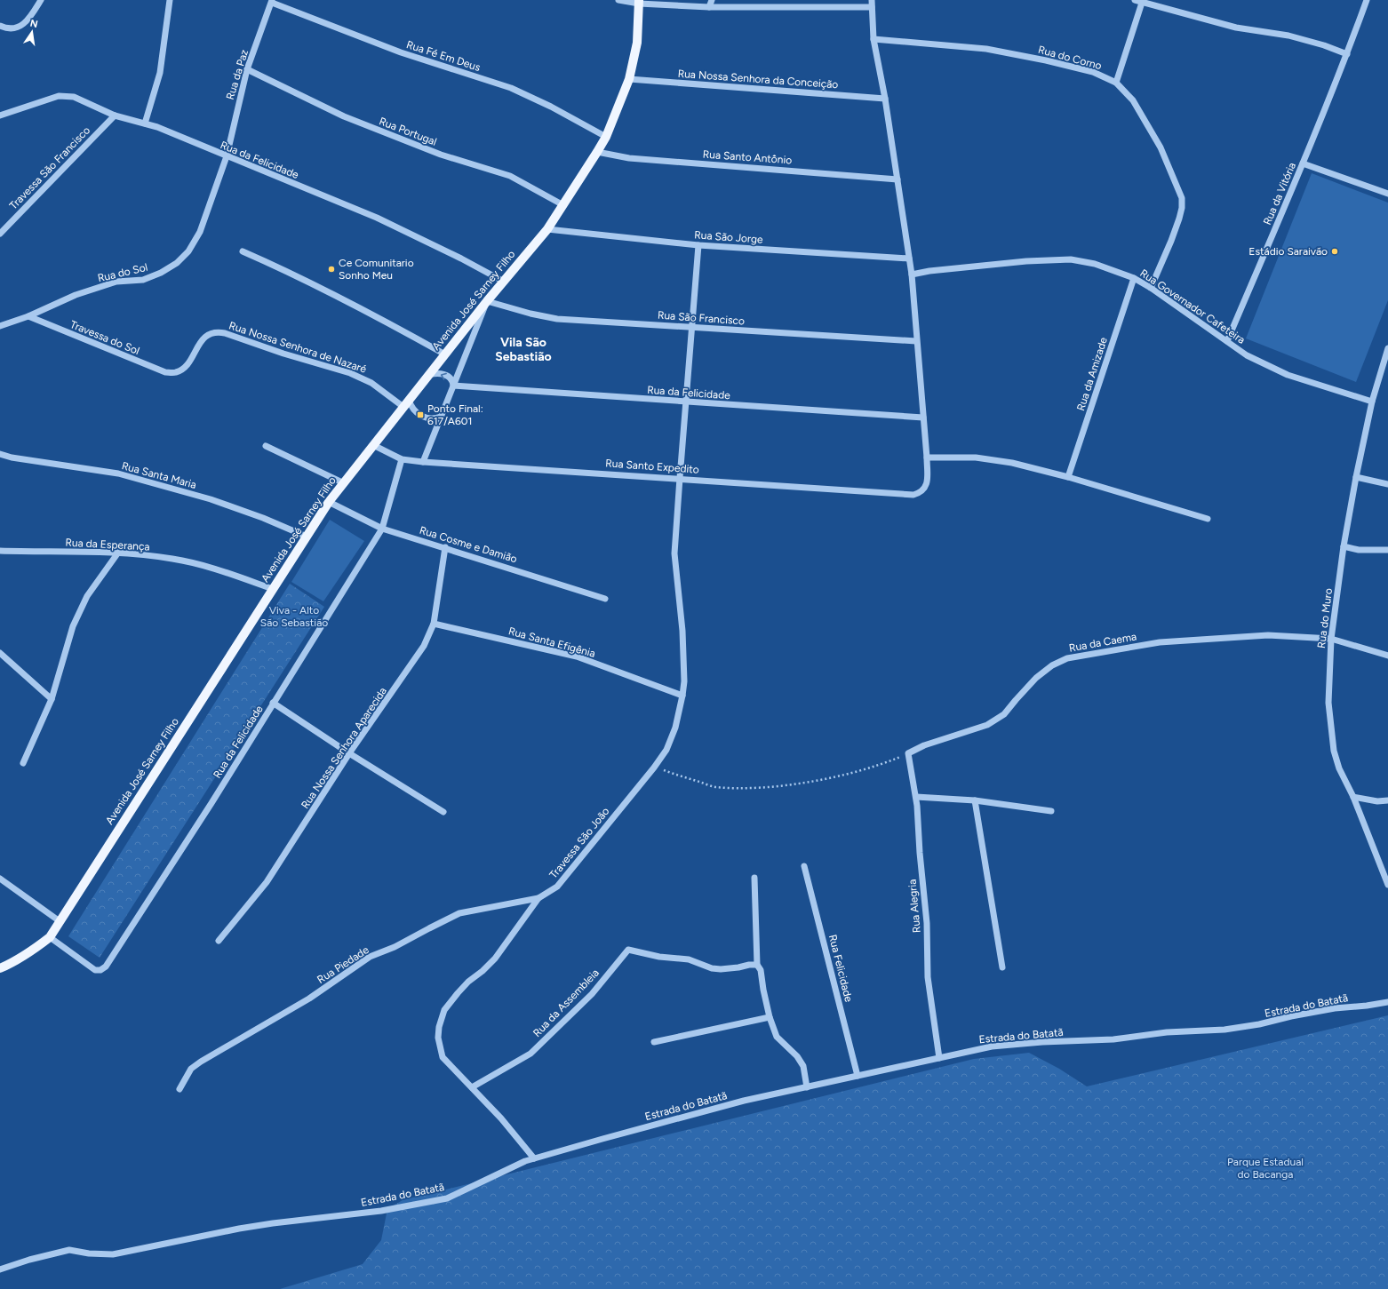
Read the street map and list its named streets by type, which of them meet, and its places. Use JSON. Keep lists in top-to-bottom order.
{
  "streets": {
    "main road": ["Avenida José Sarney Filho"],
    "street": [
      "Rua Fé Em Deus",
      "Rua do Corno",
      "Rua da Paz",
      "Rua Nossa Senhora da Conceição",
      "Rua Portugal",
      "Rua Santo Antônio",
      "Rua da Felicidade",
      "Travessa São Francisco",
      "Rua da Vitória",
      "Rua São Jorge",
      "Rua do Sol",
      "Rua Governador Cafeteira",
      "Rua São Francisco",
      "Travessa do Sol",
      "Rua Nossa Senhora de Nazaré",
      "Rua da Amizade",
      "Rua Santo Expedito",
      "Rua Santa Maria",
      "Rua da Esperança",
      "Rua Cosme e Damião",
      "Rua do Muro",
      "Rua Santa Efigênia",
      "Rua da Caema",
      "Rua Nossa Senhora Aparecida",
      "Travessa São João",
      "Rua Alegria",
      "Rua Piedade",
      "Rua Felicidade",
      "Rua da Assembleia",
      "Estrada do Batatã"
    ]
  },
  "crossings": [
    ["Rua Fé Em Deus", "Rua da Paz"],
    ["Rua Fé Em Deus", "Avenida José Sarney Filho"],
    ["Rua do Corno", "Rua Governador Cafeteira"],
    ["Rua da Paz", "Rua Portugal"],
    ["Rua da Paz", "Rua da Felicidade"],
    ["Rua da Paz", "Rua do Sol"],
    ["Rua Nossa Senhora da Conceição", "Avenida José Sarney Filho"],
    ["Rua Portugal", "Avenida José Sarney Filho"],
    ["Rua Santo Antônio", "Avenida José Sarney Filho"],
    ["Rua da Felicidade", "Travessa São Francisco"],
    ["Rua da Felicidade", "Rua do Sol"],
    ["Rua da Felicidade", "Avenida José Sarney Filho"],
    ["Rua da Felicidade", "Rua Santo Expedito"],
    ["Rua da Felicidade", "Rua Cosme e Damião"],
    ["Rua da Vitória", "Rua Governador Cafeteira"],
    ["Rua São Jorge", "Avenida José Sarney Filho"],
    ["Rua do Sol", "Travessa do Sol"],
    ["Avenida José Sarney Filho", "Rua São Francisco"],
    ["Avenida José Sarney Filho", "Rua Nossa Senhora de Nazaré"],
    ["Avenida José Sarney Filho", "Rua Santo Expedito"],
    ["Avenida José Sarney Filho", "Rua Santa Maria"],
    ["Avenida José Sarney Filho", "Rua da Esperança"],
    ["Avenida José Sarney Filho", "Rua Cosme e Damião"],
    ["Rua Governador Cafeteira", "Rua da Amizade"],
    ["Rua Governador Cafeteira", "Rua do Muro"],
    ["Travessa do Sol", "Rua Nossa Senhora de Nazaré"],
    ["Rua Santo Expedito", "Travessa São João"],
    ["Rua Cosme e Damião", "Rua Nossa Senhora Aparecida"],
    ["Rua do Muro", "Rua da Caema"],
    ["Rua Santa Efigênia", "Rua Nossa Senhora Aparecida"],
    ["Rua Santa Efigênia", "Travessa São João"],
    ["Rua da Caema", "Rua Alegria"],
    ["Travessa São João", "Rua Piedade"],
    ["Travessa São João", "Rua da Assembleia"],
    ["Travessa São João", "Estrada do Batatã"],
    ["Rua Alegria", "Estrada do Batatã"],
    ["Rua Felicidade", "Estrada do Batatã"]
  ],
  "districts": ["Vila São Sebastião"],
  "parks": ["Viva - Alto São Sebastião", "Parque Estadual do Bacanga"],
  "places": {
    "other": ["Estádio Saraivão", "Ce Comunitario Sonho Meu"],
    "transit": ["Ponto Final: 617/A601"]
  },
  "north": "top"
}
